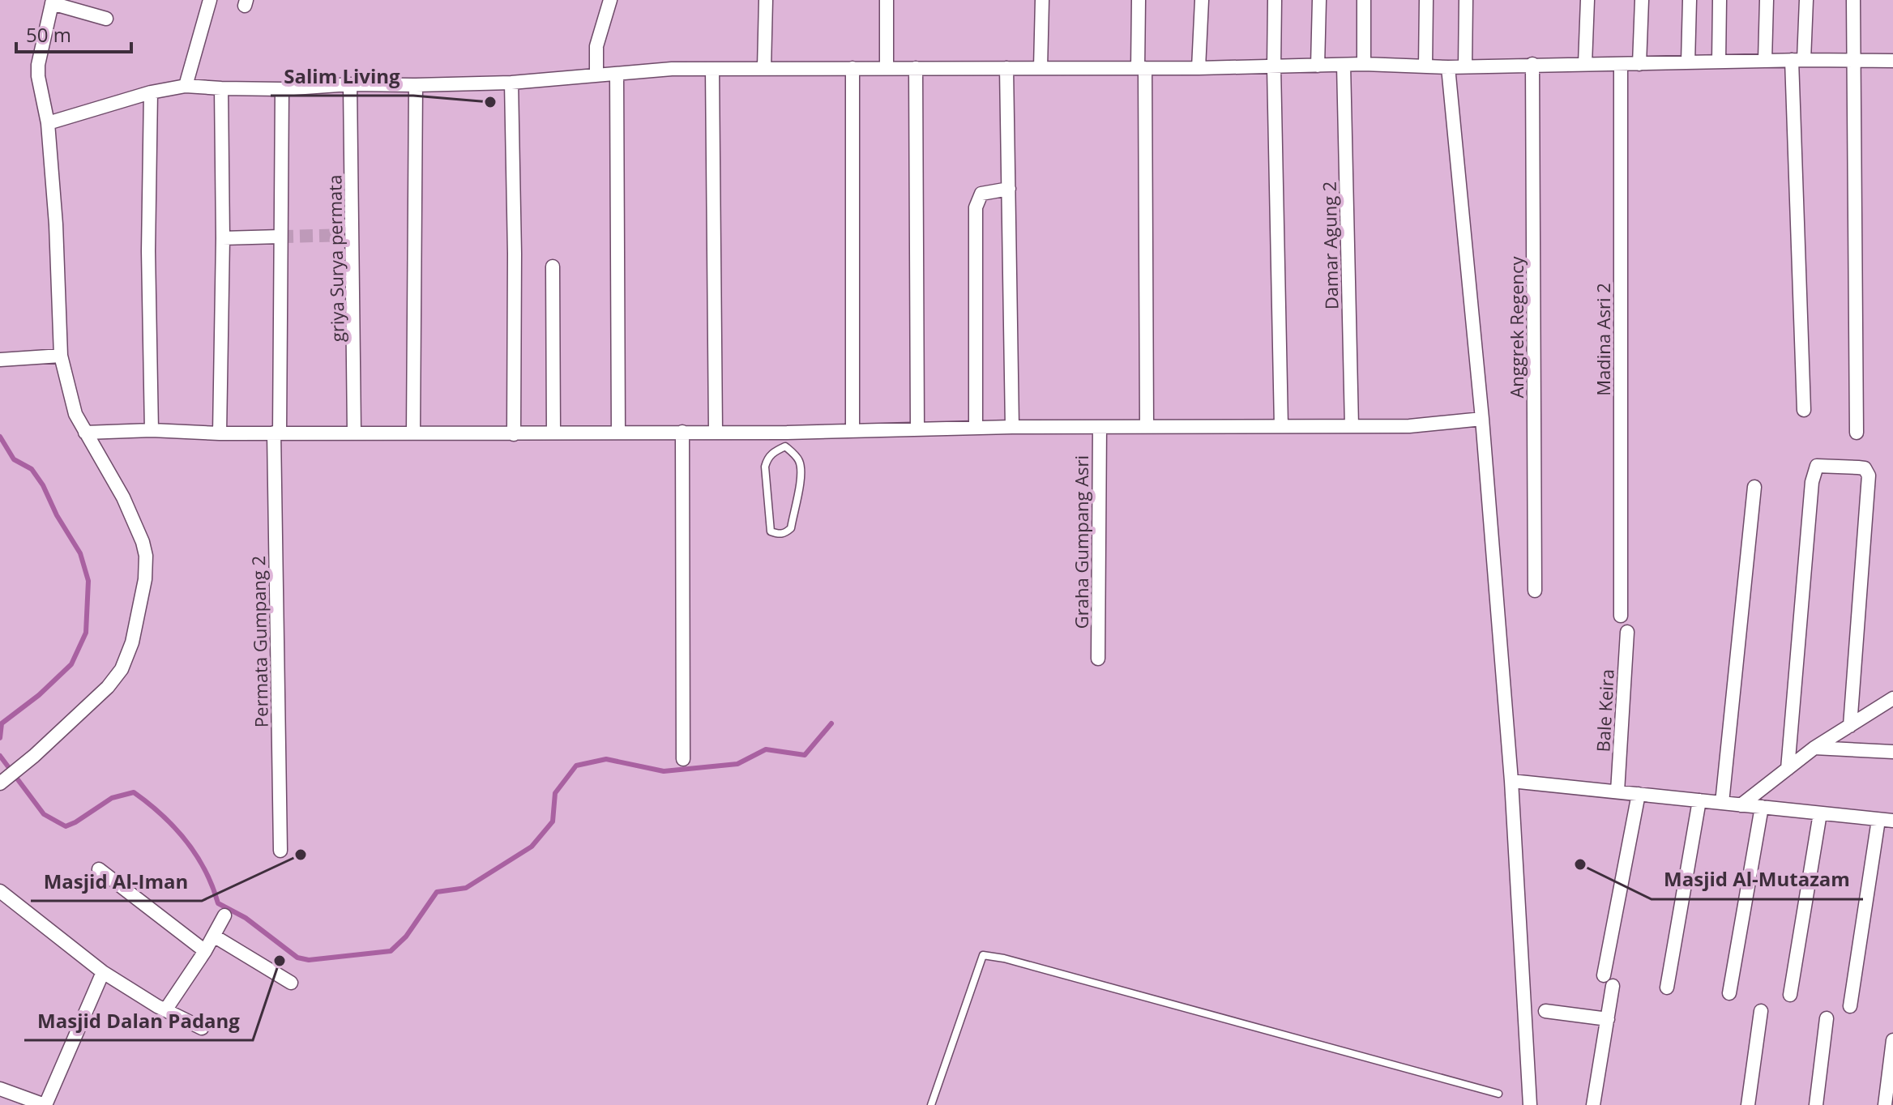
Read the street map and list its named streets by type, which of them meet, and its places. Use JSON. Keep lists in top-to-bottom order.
{
  "streets": {
    "street": [
      "Damar Agung 2",
      "griya Surya permata",
      "Anggrek Regency",
      "Madina Asri 2",
      "Graha Gumpang Asri",
      "Permata Gumpang 2",
      "Bale Keira"
    ]
  },
  "places": [
    "Salim Living",
    "Masjid Al-Iman",
    "Masjid Al-Mutazam",
    "Masjid Dalan Padang"
  ],
  "scale_bar": "50 m"
}
